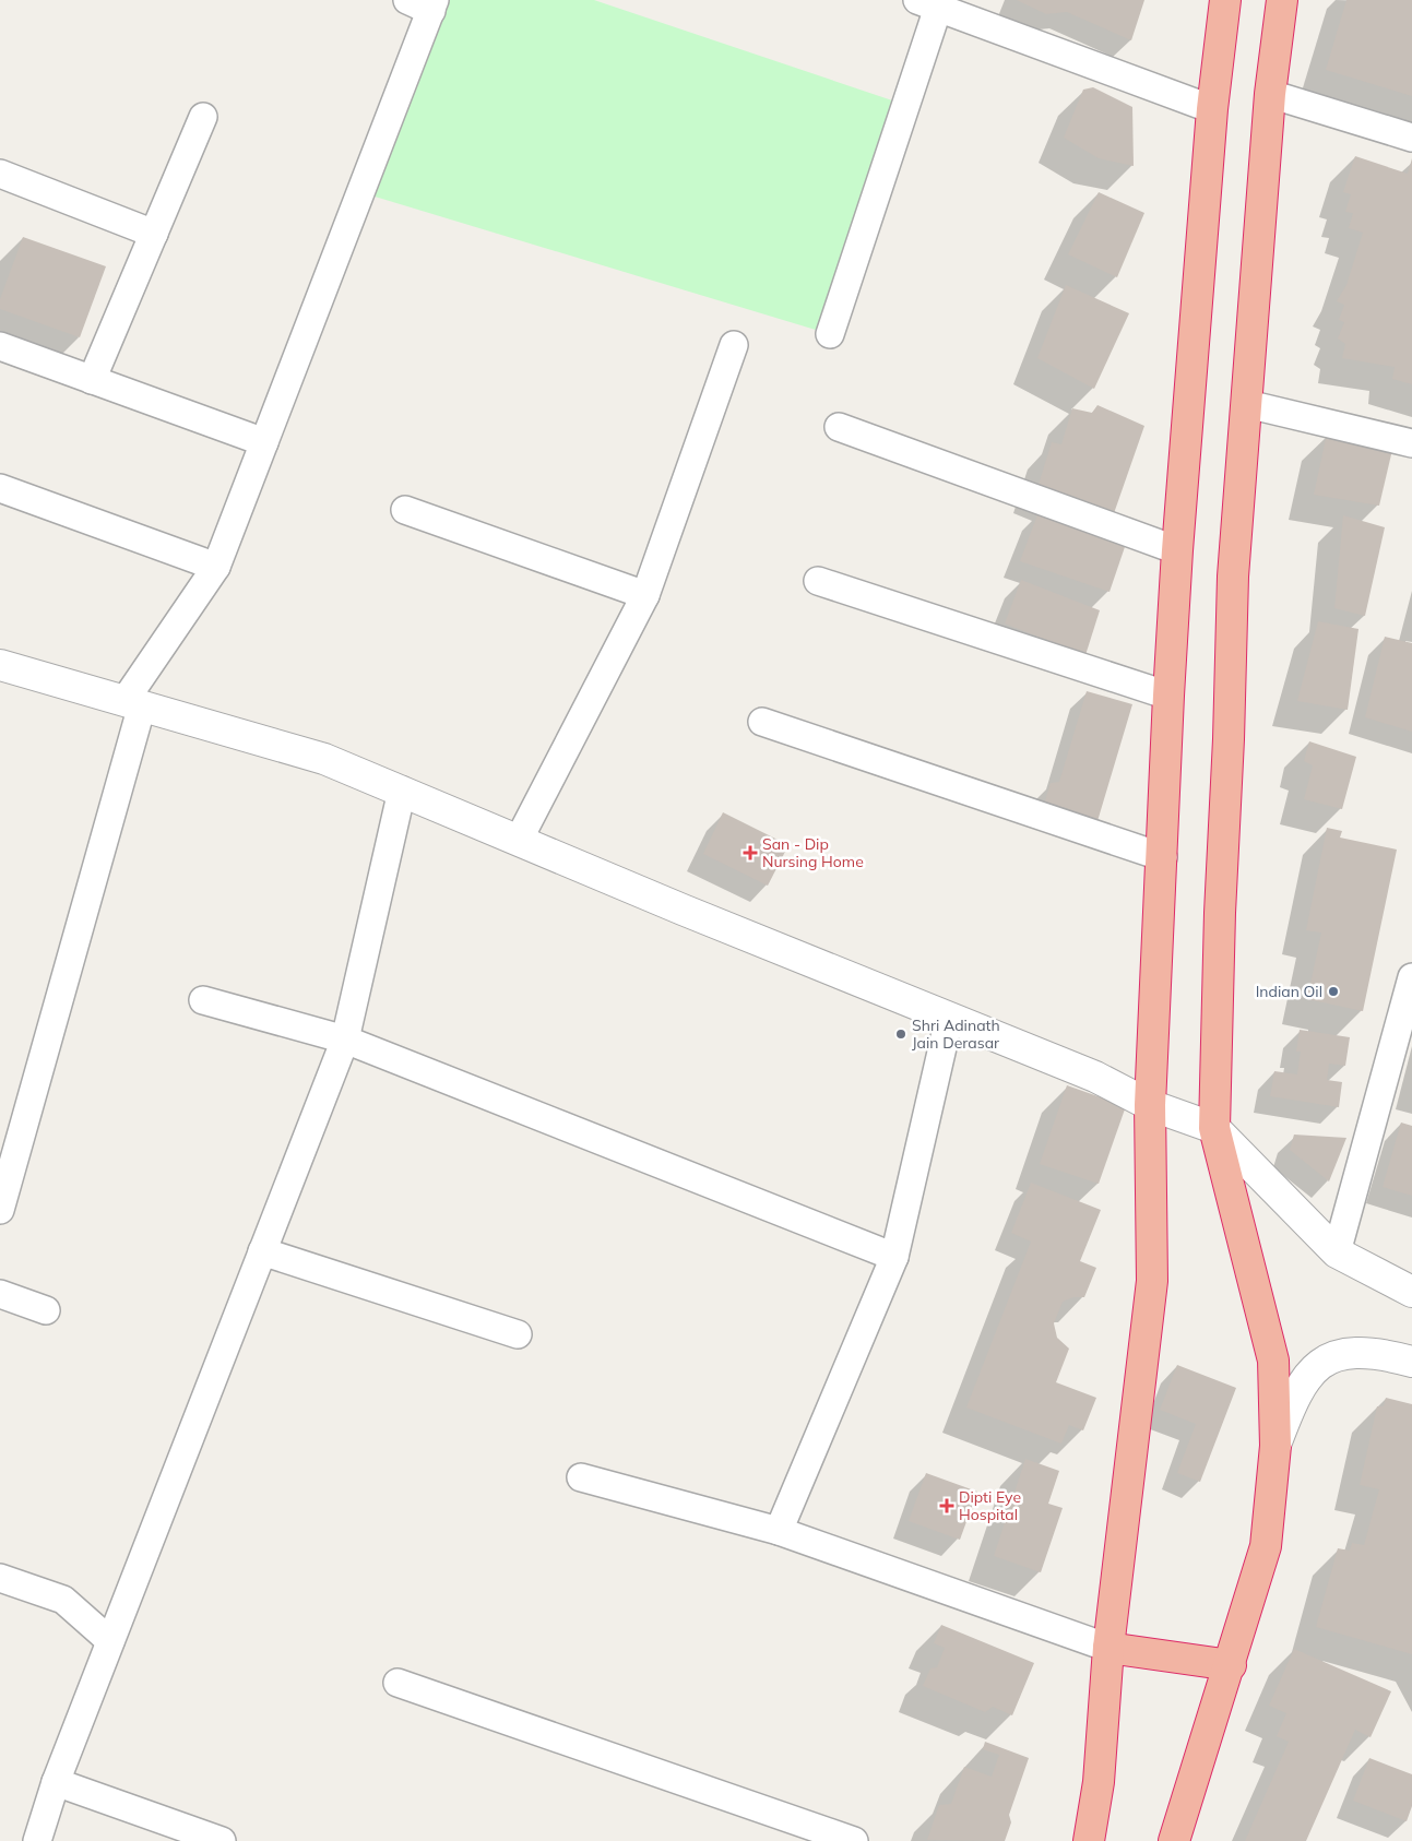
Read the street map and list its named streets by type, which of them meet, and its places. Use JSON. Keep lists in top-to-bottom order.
{
  "places": {
    "health": ["San - Dip Nursing Home", "Dipti Eye Hospital"],
    "other": ["Indian Oil", "Shri Adinath Jain Derasar"]
  }
}
